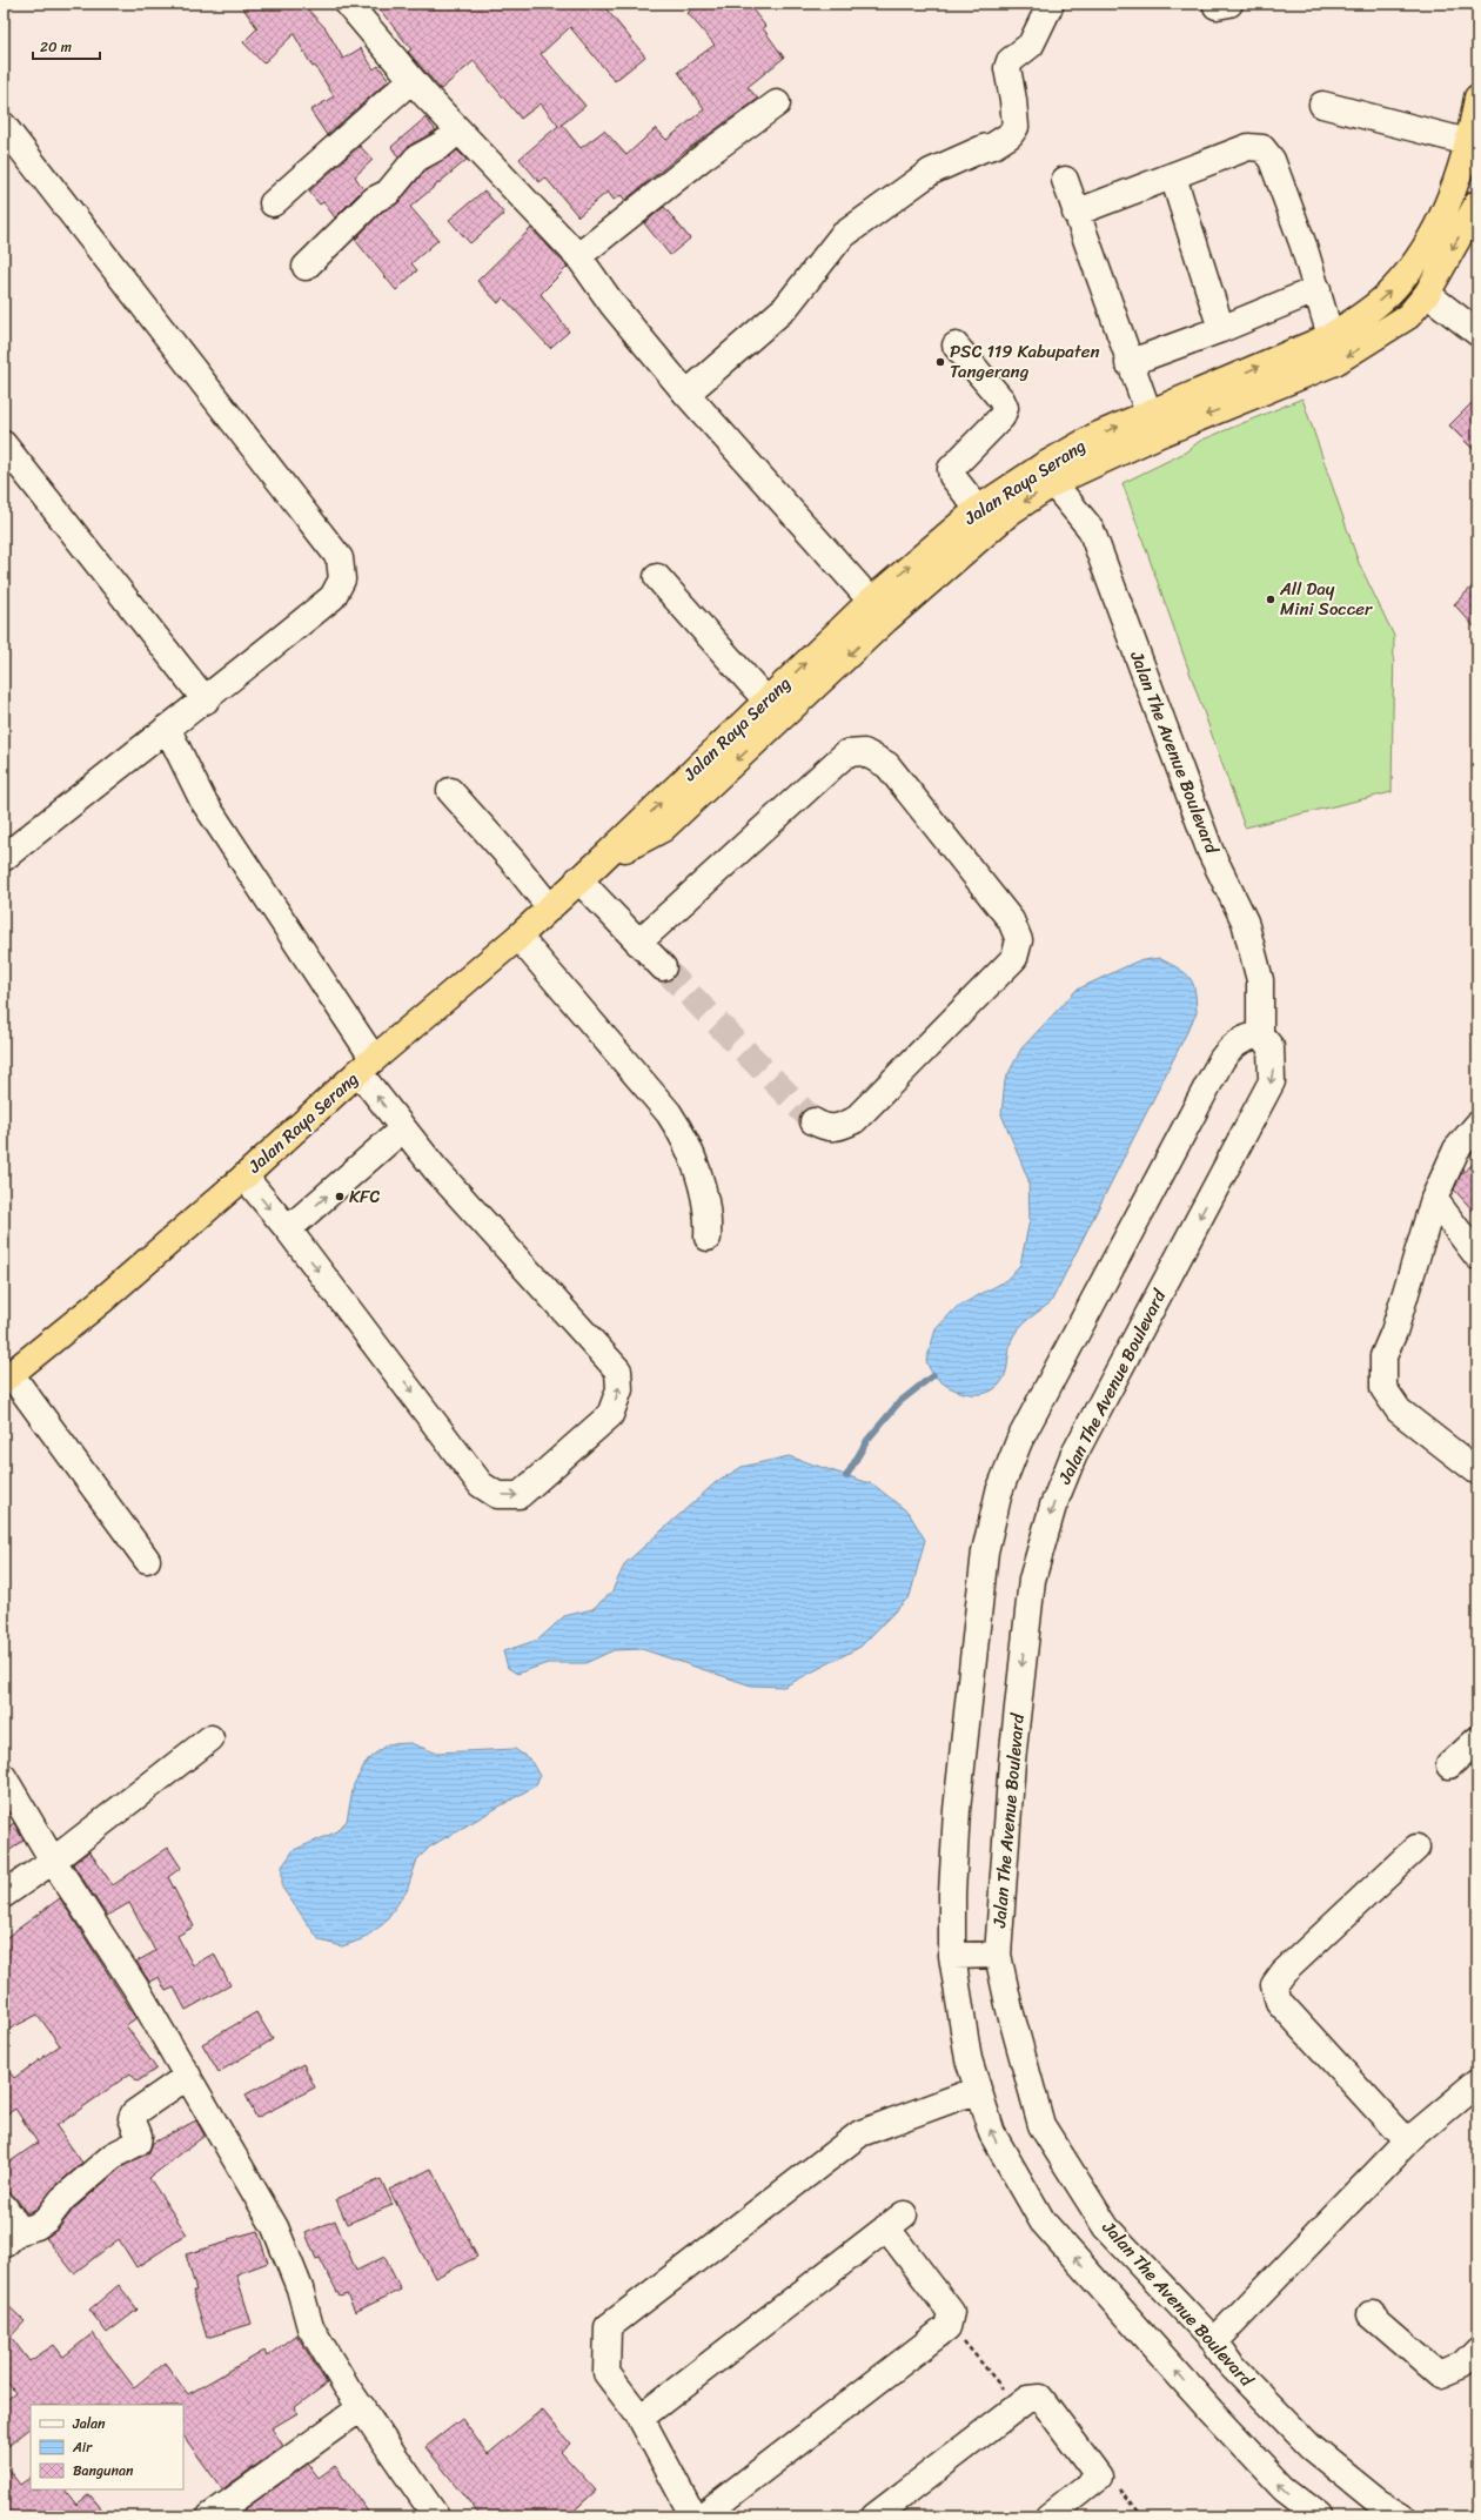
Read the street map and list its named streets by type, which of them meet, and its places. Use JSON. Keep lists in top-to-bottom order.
{
  "streets": {
    "highway": ["Jalan Raya Serang"],
    "street": ["Jalan The Avenue Boulevard"]
  },
  "crossings": [
    ["Jalan Raya Serang", "Jalan The Avenue Boulevard"]
  ],
  "places": ["PSC 119 Kabupaten Tangerang", "All Day Mini Soccer", "KFC"],
  "legend": ["Jalan", "Air", "Bangunan"],
  "scale_bar": "20 m"
}
